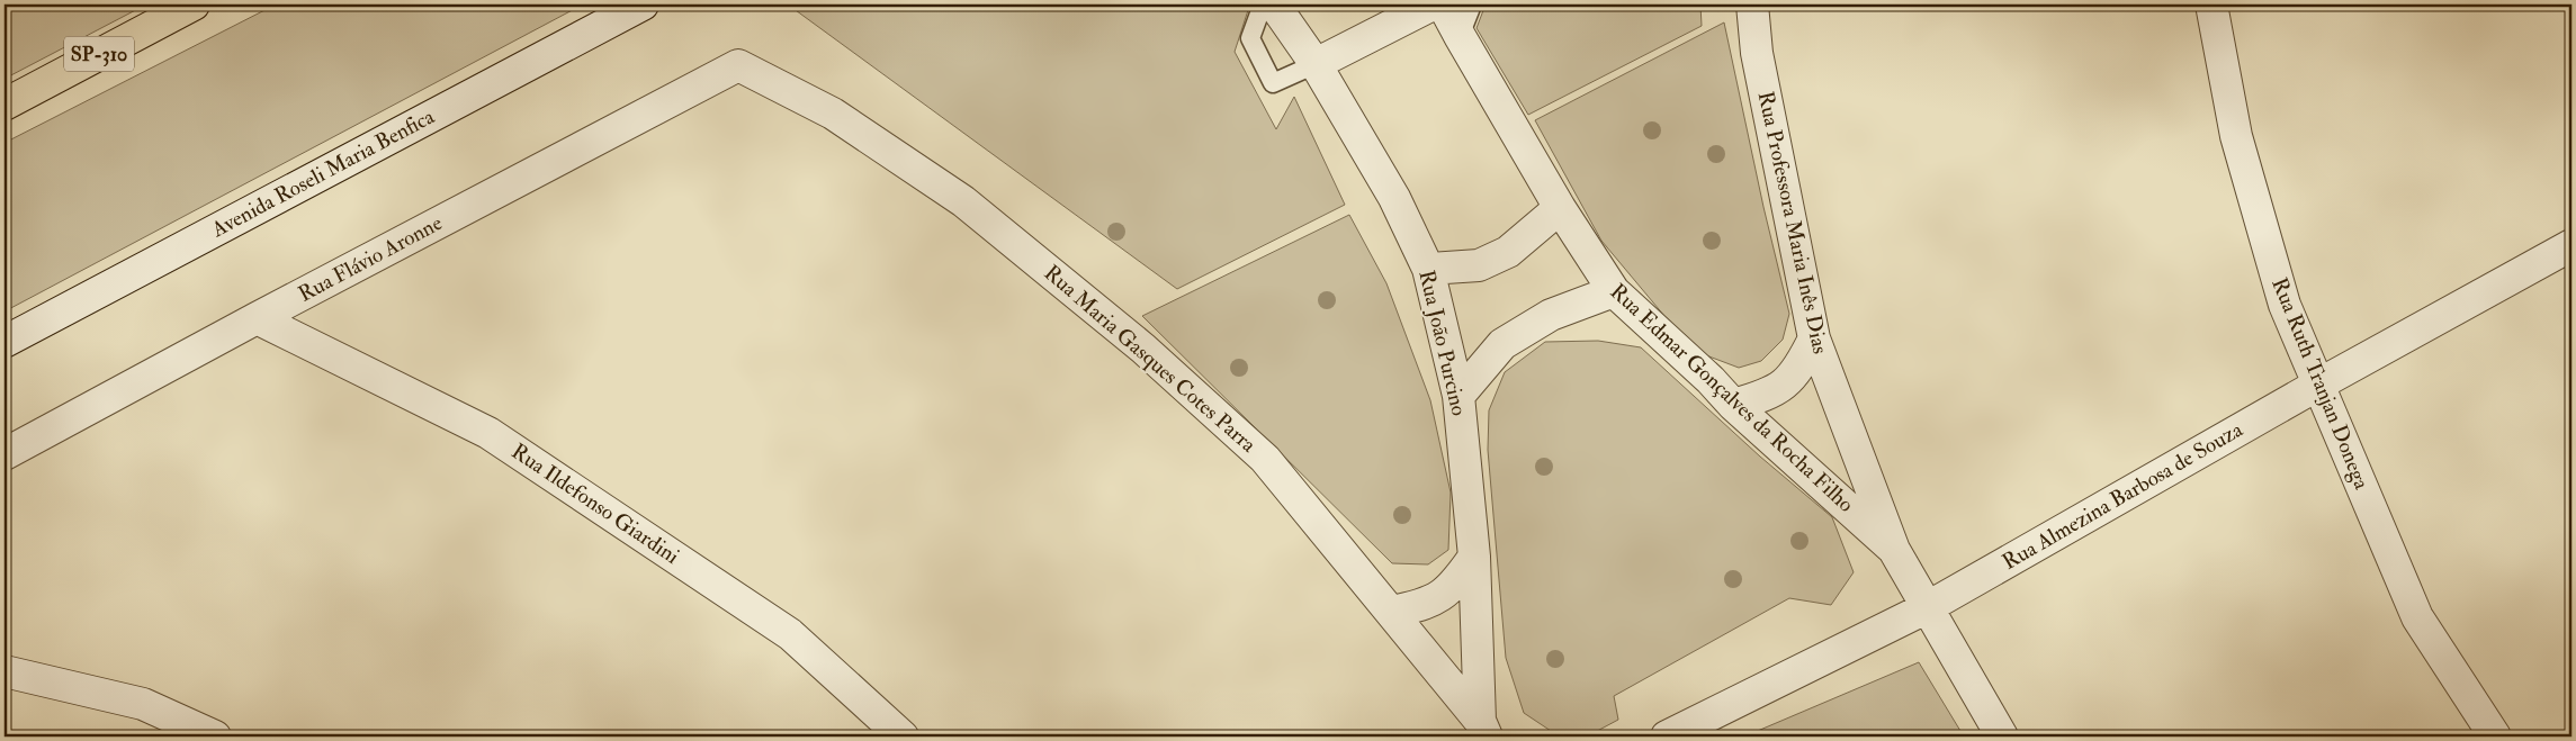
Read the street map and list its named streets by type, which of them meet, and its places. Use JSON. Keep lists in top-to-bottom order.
{
  "streets": {
    "highway": ["SP-310"],
    "street": [
      "Avenida Roseli Maria Benfica",
      "Rua Professora Maria Inês Dias",
      "Rua Flávio Aronne",
      "Rua João Purcino",
      "Rua Maria Gasques Cotes Parra",
      "Rua Ruth Tranjan Donega",
      "Rua Edmar Gonçalves da Rocha Filho",
      "Rua Almezina Barbosa de Souza",
      "Rua Ildefonso Giardini"
    ]
  },
  "crossings": [
    ["Rua Professora Maria Inês Dias", "Rua Edmar Gonçalves da Rocha Filho"],
    ["Rua Professora Maria Inês Dias", "Rua Almezina Barbosa de Souza"],
    ["Rua Flávio Aronne", "Rua Maria Gasques Cotes Parra"],
    ["Rua Flávio Aronne", "Rua Ildefonso Giardini"],
    ["Rua João Purcino", "Rua Maria Gasques Cotes Parra"],
    ["Rua Ruth Tranjan Donega", "Rua Almezina Barbosa de Souza"]
  ]
}
